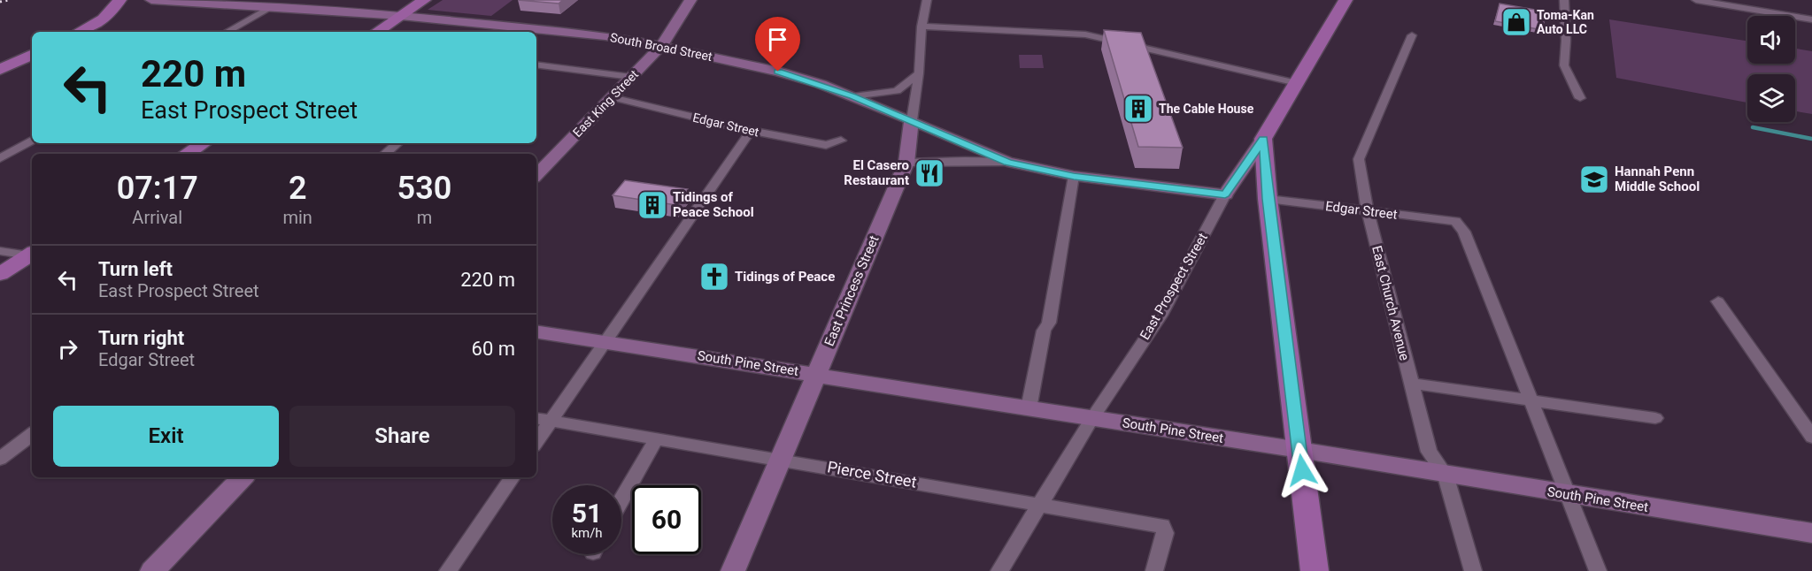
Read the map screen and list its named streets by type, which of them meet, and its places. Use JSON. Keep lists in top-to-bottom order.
{
  "streets": {
    "main road": ["East Prospect Street"],
    "street": [
      "South Broad Street",
      "East King Street",
      "Edgar Street",
      "East Princess Street",
      "East Church Avenue",
      "South Pine Street",
      "Pierce Street"
    ]
  },
  "crossings": [
    ["South Broad Street", "East King Street"],
    ["South Broad Street", "East Princess Street"],
    ["East King Street", "Edgar Street"],
    ["Edgar Street", "East Church Avenue"],
    ["East Prospect Street", "South Pine Street"],
    ["East Prospect Street", "Pierce Street"],
    ["East Princess Street", "South Pine Street"],
    ["East Princess Street", "Pierce Street"],
    ["East Church Avenue", "South Pine Street"]
  ],
  "places": {
    "shop": ["Toma-Kan Auto LLC"],
    "building": ["The Cable House", "Tidings of Peace School"],
    "restaurant": ["El Casero Restaurant"],
    "school or university": ["Hannah Penn Middle School"],
    "church": ["Tidings of Peace"]
  },
  "page": {
    "turn": ["220 m", "East Prospect Street"],
    "eta": [
      "07:17",
      "Arrival",
      "2",
      "min",
      "530",
      "m"
    ],
    "list": [
      {
        "name": "Turn left",
        "note": "East Prospect Street",
        "value": "220 m"
      },
      {
        "name": "Turn right",
        "note": "Edgar Street",
        "value": "60 m"
      }
    ],
    "buttons": ["Exit", "Share"],
    "speed": "51 km/h",
    "limit": "60"
  }
}
